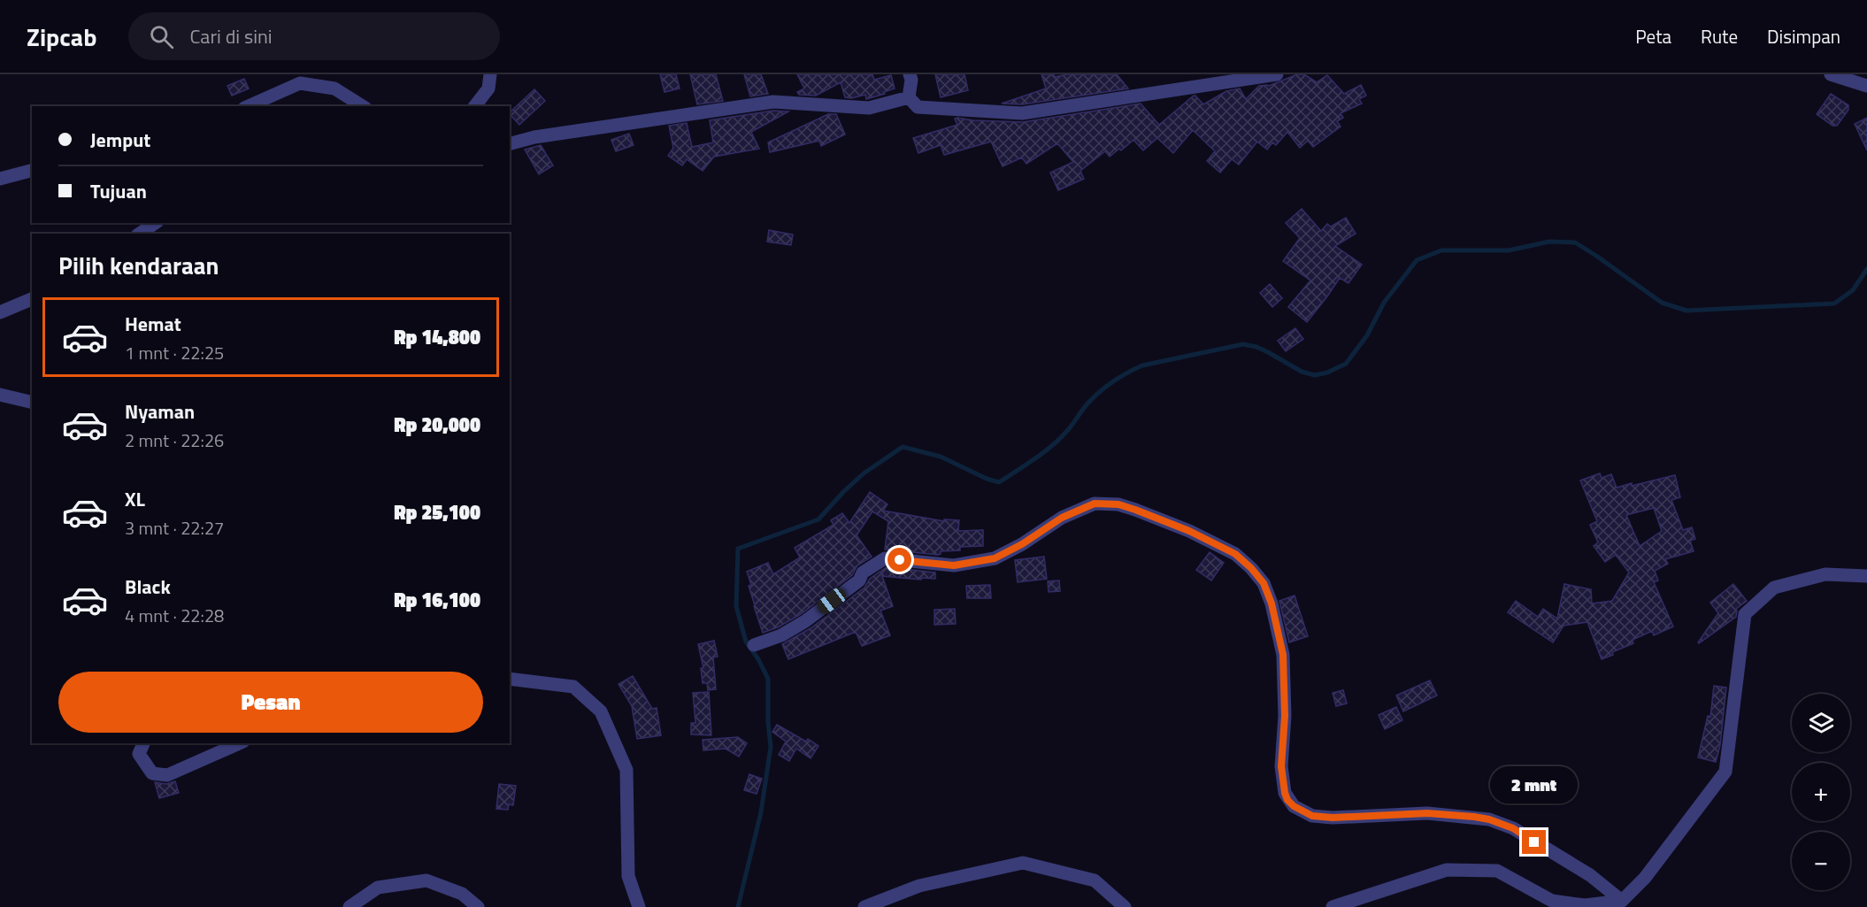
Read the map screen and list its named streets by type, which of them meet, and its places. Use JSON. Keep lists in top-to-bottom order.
{
  "page": {
    "header": "Zipcab",
    "search": "Cari di sini",
    "nav": ["Peta", "Rute", "Disimpan"],
    "banner": ["Jemput", "Tujuan"],
    "heading": "Pilih kendaraan",
    "list": [
      {
        "name": "Hemat",
        "note": "1 mnt · 22:25",
        "value": "Rp 14,800"
      },
      {
        "name": "Nyaman",
        "note": "2 mnt · 22:26",
        "value": "Rp 20,000"
      },
      {
        "name": "XL",
        "note": "3 mnt · 22:27",
        "value": "Rp 25,100"
      },
      {
        "name": "Black",
        "note": "4 mnt · 22:28",
        "value": "Rp 16,100"
      }
    ],
    "buttons": "Pesan",
    "map_buttons": ["+", "−"],
    "bubble": "2 mnt"
  }
}
